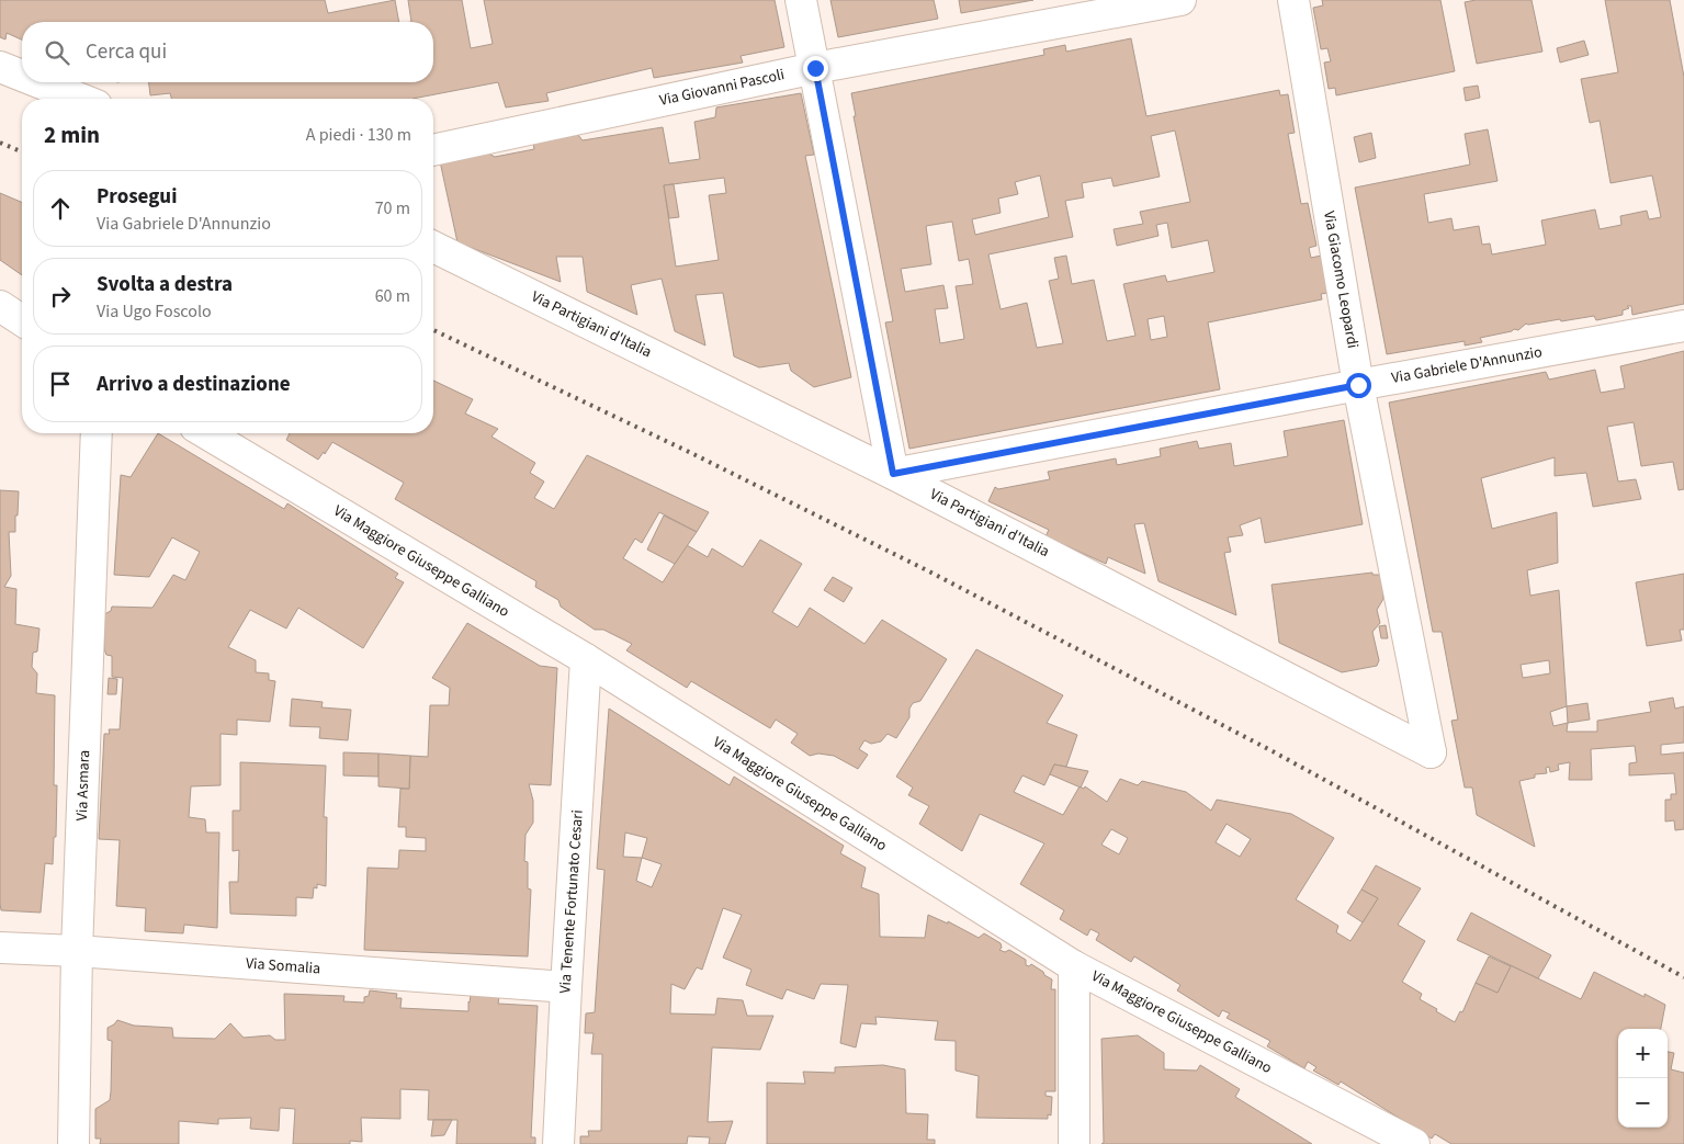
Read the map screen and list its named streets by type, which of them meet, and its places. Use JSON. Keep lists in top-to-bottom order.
{
  "streets": {
    "street": [
      "Via Giovanni Pascoli",
      "Via Giacomo Leopardi",
      "Via Partigiani d'Italia",
      "Via Gabriele D'Annunzio",
      "Via Maggiore Giuseppe Galliano",
      "Via Asmara",
      "Via Tenente Fortunato Cesari",
      "Via Somalia"
    ]
  },
  "crossings": [
    ["Via Giacomo Leopardi", "Via Partigiani d'Italia"],
    ["Via Giacomo Leopardi", "Via Gabriele D'Annunzio"],
    ["Via Partigiani d'Italia", "Via Gabriele D'Annunzio"],
    ["Via Maggiore Giuseppe Galliano", "Via Tenente Fortunato Cesari"],
    ["Via Asmara", "Via Somalia"],
    ["Via Tenente Fortunato Cesari", "Via Somalia"]
  ],
  "page": {
    "search": "Cerca qui",
    "heading": ["2 min", "A piedi · 130 m"],
    "list": [
      ["Prosegui", "Via Gabriele D'Annunzio", "70 m"],
      ["Svolta a destra", "Via Ugo Foscolo", "60 m"],
      "Arrivo a destinazione"
    ],
    "map_buttons": ["+", "−"]
  }
}
